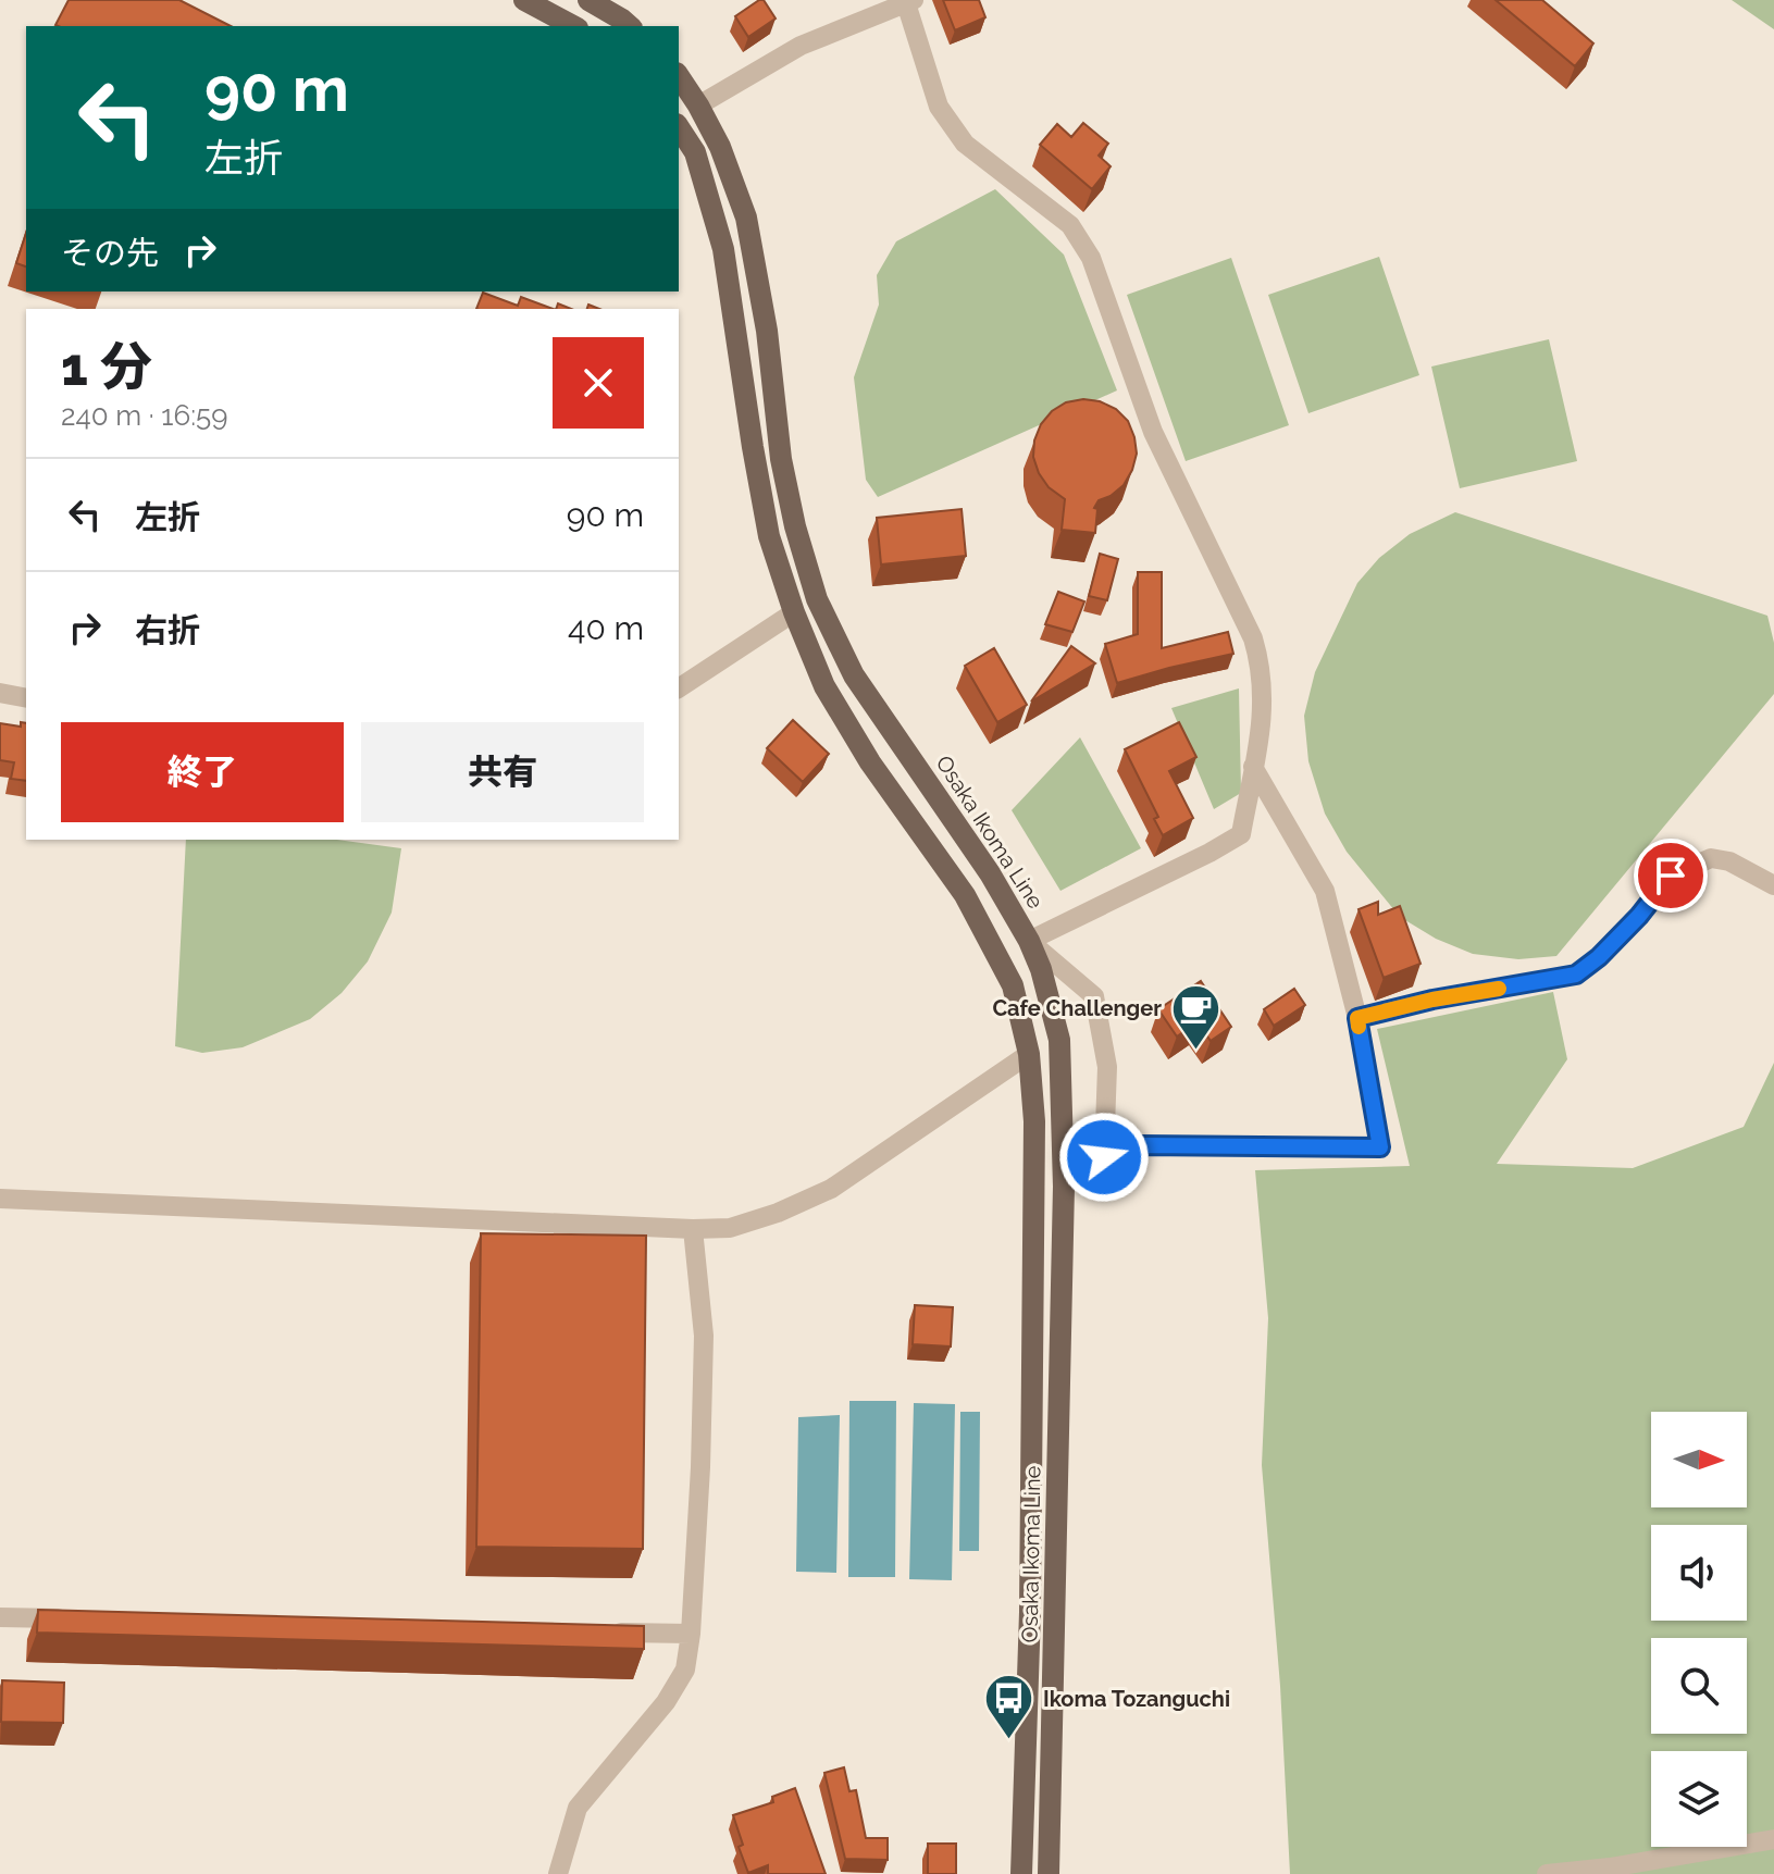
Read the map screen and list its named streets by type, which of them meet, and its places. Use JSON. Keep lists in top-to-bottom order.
{
  "streets": {
    "main road": ["Osaka Ikoma Line"]
  },
  "places": {
    "cafe": ["Cafe Challenger"],
    "bus stop": ["Ikoma Tozanguchi"]
  },
  "north": "right",
  "page": {
    "turn": ["90 m", "左折"],
    "then": "その先",
    "heading": ["1 分", "240 m · 16:59"],
    "list": [
      {
        "name": "左折",
        "value": "90 m"
      },
      {
        "name": "右折",
        "value": "40 m"
      }
    ],
    "buttons": ["終了", "共有"]
  }
}
